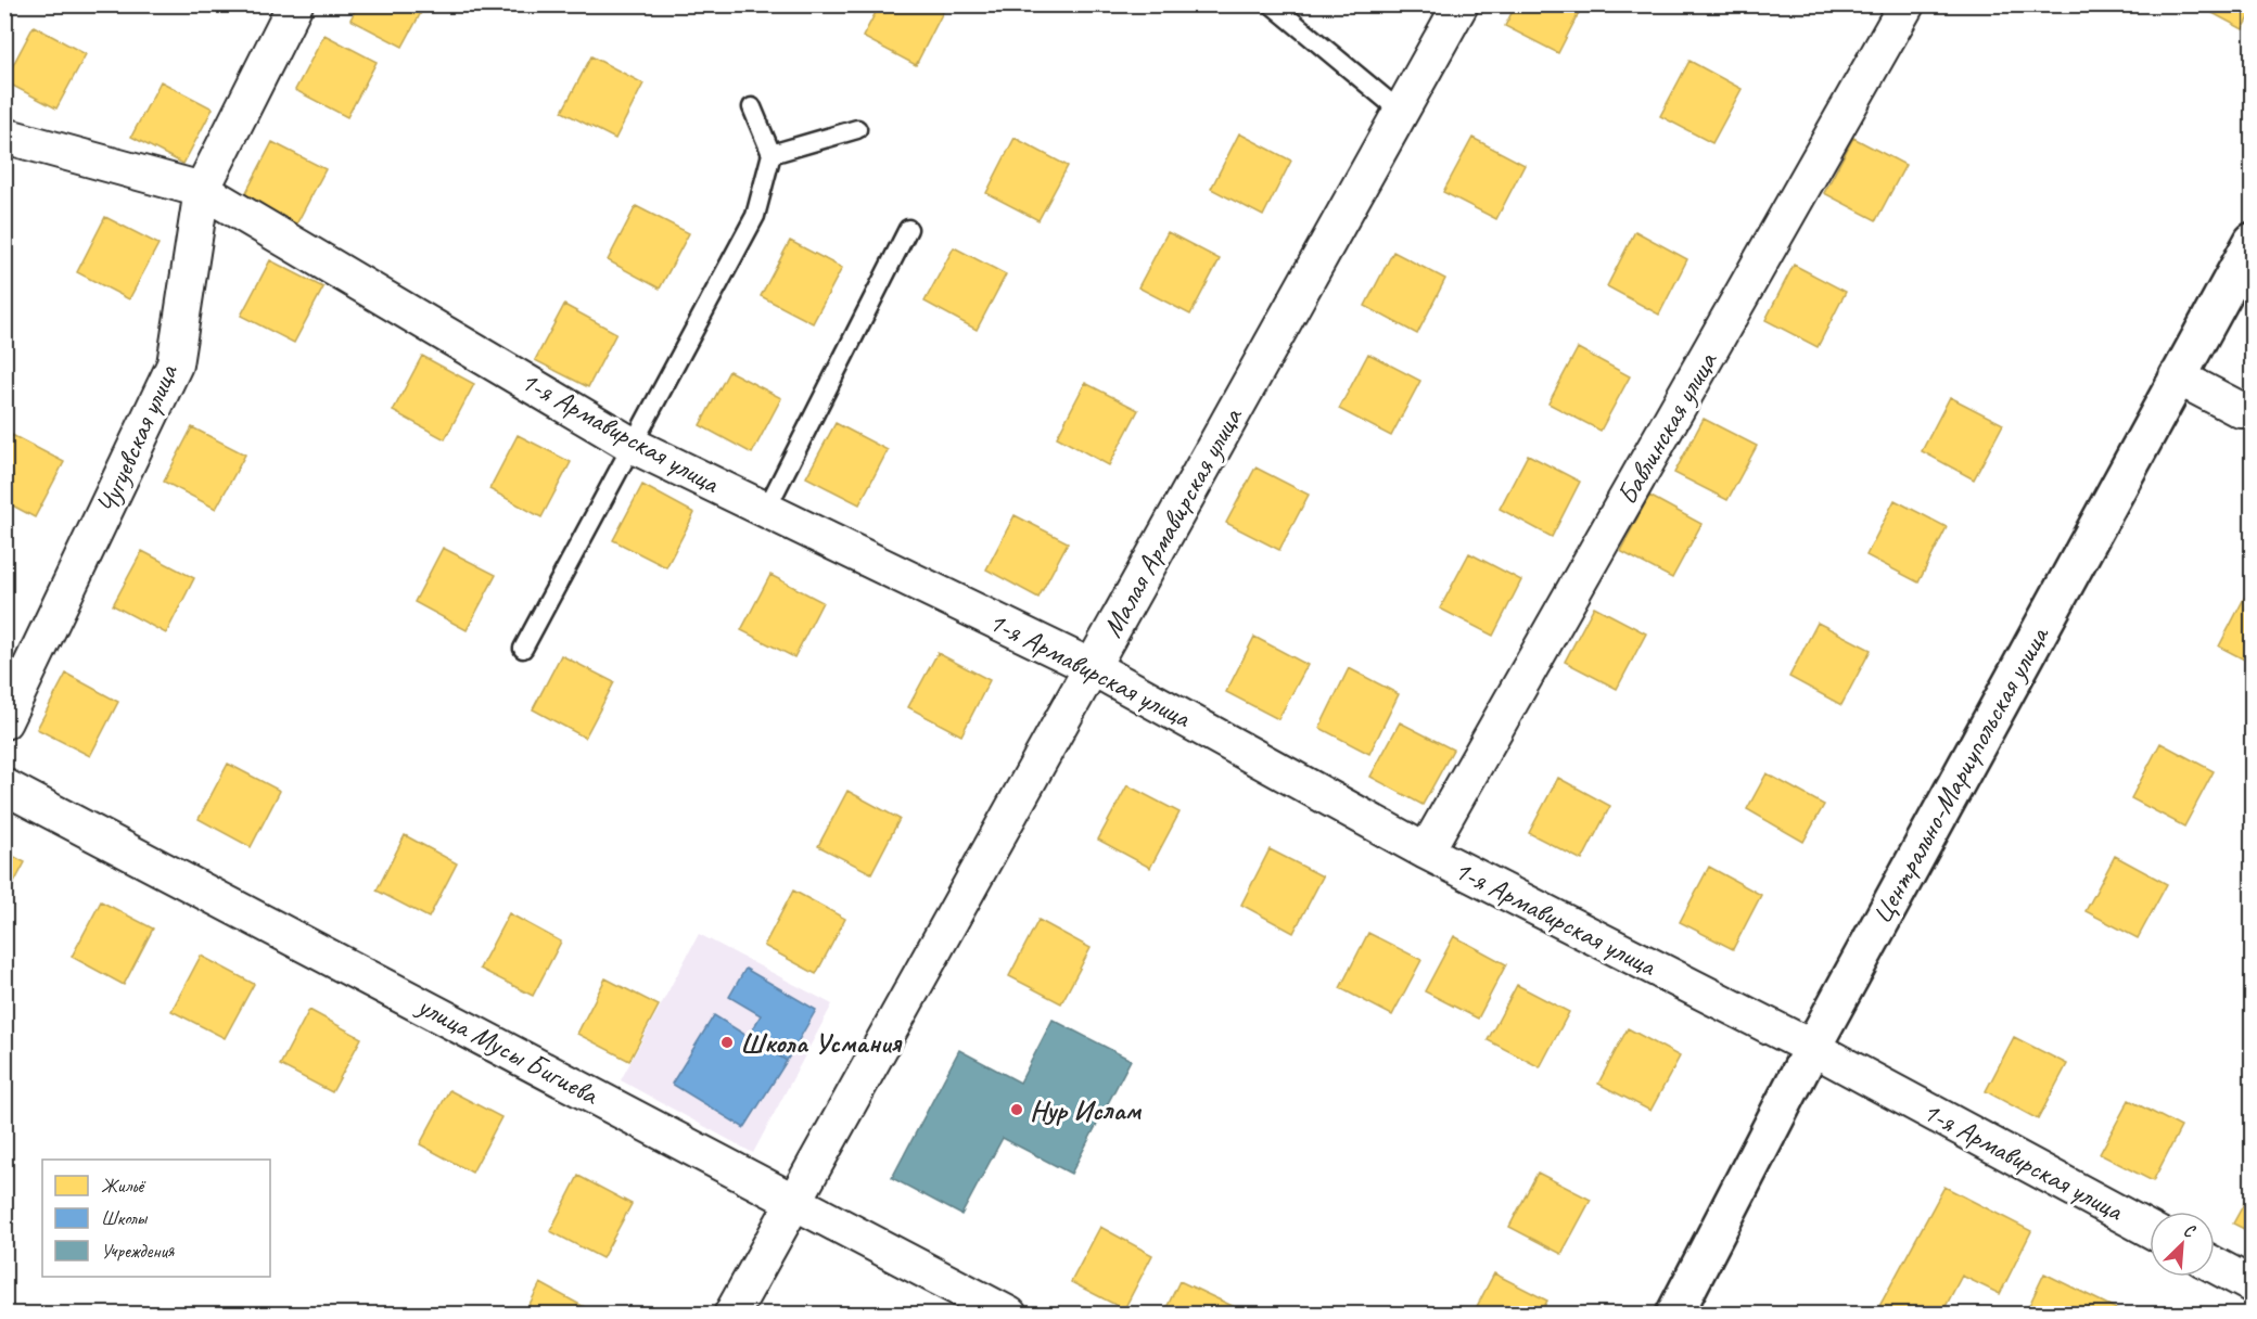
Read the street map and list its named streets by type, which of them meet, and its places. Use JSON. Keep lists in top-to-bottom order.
{
  "streets": {
    "street": [
      "Бавлинская улица",
      "1-я Армавирская улица",
      "Чугуевская улица",
      "Малая Армавирская улица",
      "Центрально-Мариупольская улица",
      "улица Мусы Бигиева"
    ]
  },
  "crossings": [
    ["Бавлинская улица", "1-я Армавирская улица"],
    ["1-я Армавирская улица", "Чугуевская улица"],
    ["1-я Армавирская улица", "Малая Армавирская улица"],
    ["1-я Армавирская улица", "Центрально-Мариупольская улица"],
    ["Малая Армавирская улица", "улица Мусы Бигиева"]
  ],
  "places": ["Школа Усмания", "Нур Ислам"],
  "legend": ["Жильё", "Школы", "Учреждения"],
  "north": "top right"
}
